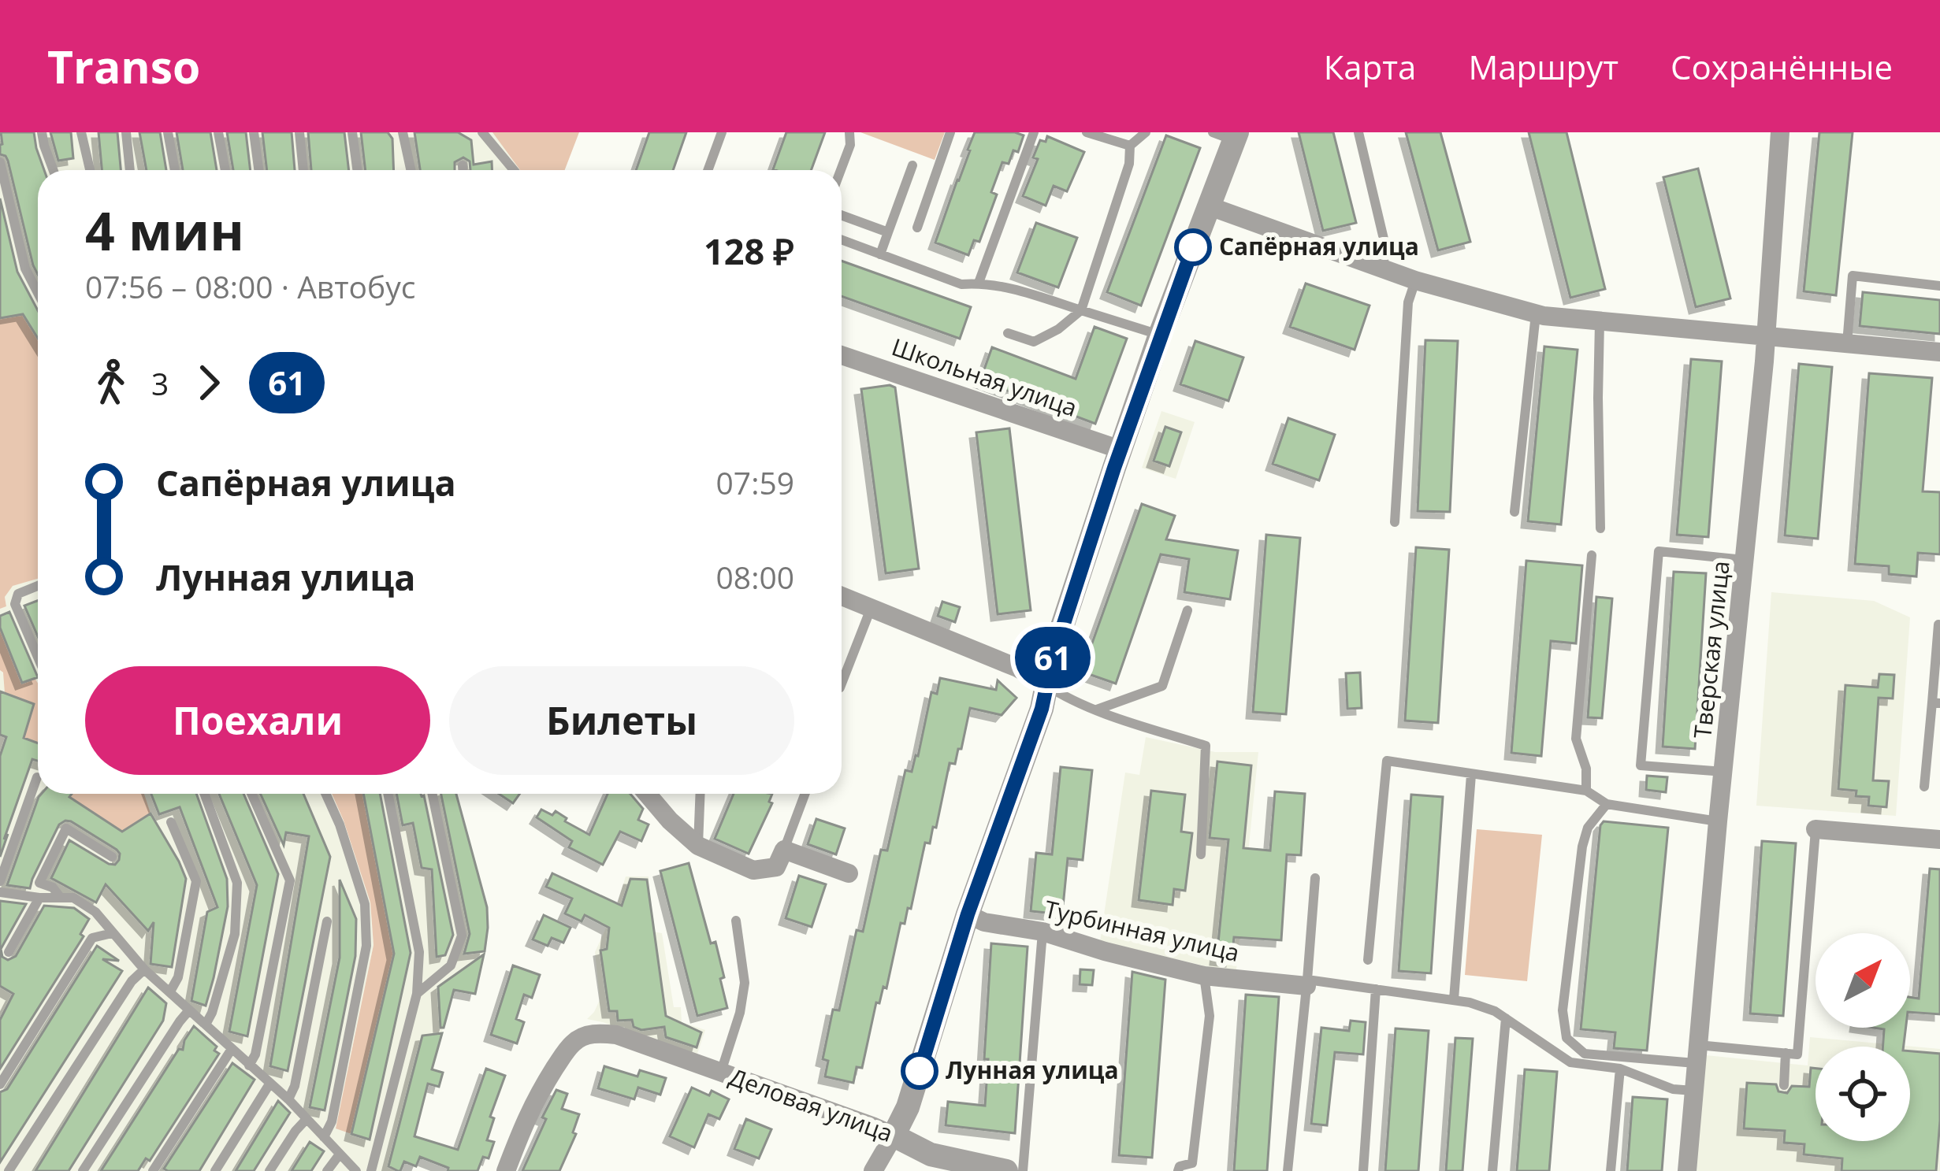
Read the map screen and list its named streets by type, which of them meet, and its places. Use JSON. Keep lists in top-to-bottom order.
{
  "streets": {
    "street": [
      "Школьная улица",
      "Тверская улица",
      "Турбинная улица",
      "Деловая улица"
    ]
  },
  "places": ["Сапёрная улица", "Лунная улица"],
  "lines": ["bus line 61"],
  "north": "top right",
  "page": {
    "header": "Transo",
    "nav": ["Карта", "Маршрут", "Сохранённые"],
    "on_map": "61",
    "heading": ["4 мин", "07:56 – 08:00 · Автобус", "128 ₽"],
    "legs": ["3", "61"],
    "list": [
      {
        "name": "Сапёрная улица",
        "value": "07:59"
      },
      {
        "name": "Лунная улица",
        "value": "08:00"
      }
    ],
    "buttons": ["Поехали", "Билеты"]
  }
}
